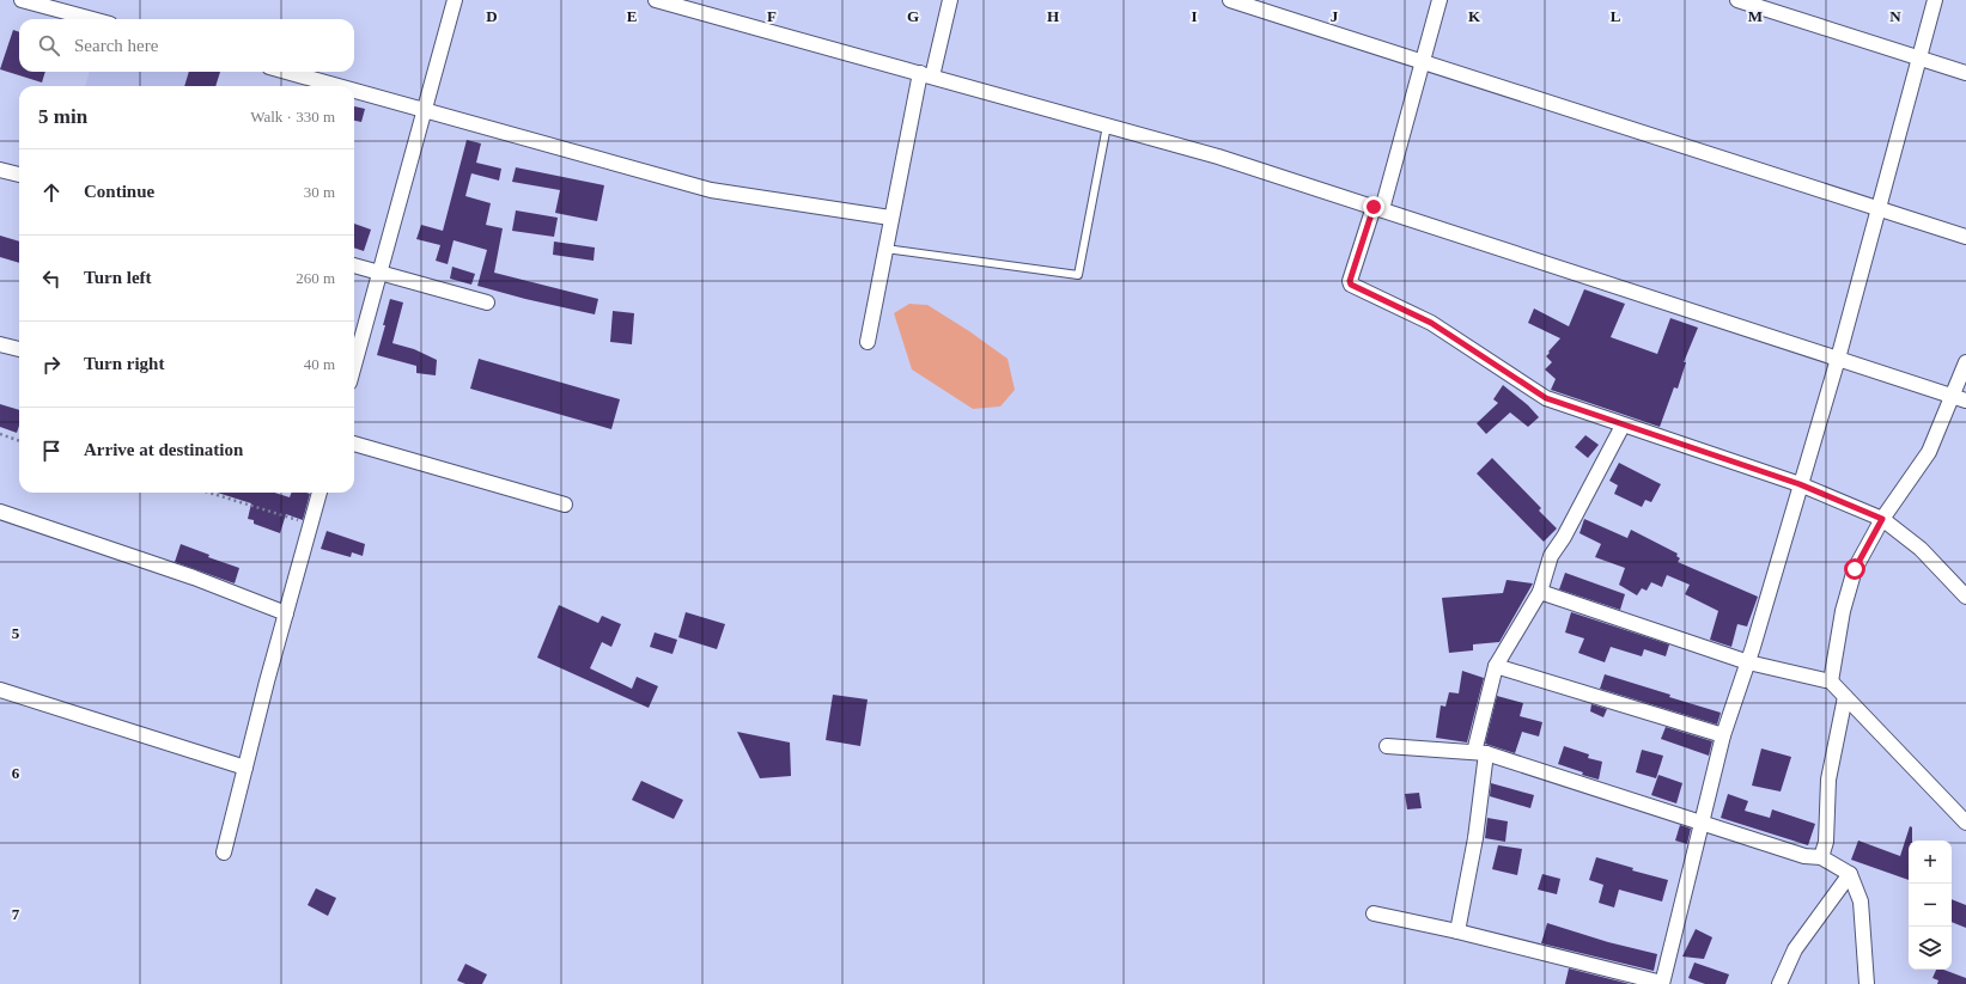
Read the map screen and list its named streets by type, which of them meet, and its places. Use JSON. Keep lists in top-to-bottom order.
{
  "page": {
    "search": "Search here",
    "heading": ["5 min", "Walk · 330 m"],
    "list": [
      ["Continue", "30 m"],
      ["Turn left", "260 m"],
      ["Turn right", "40 m"],
      "Arrive at destination"
    ],
    "map_buttons": ["+", "−"]
  },
  "grid": {
    "columns": [
      "D",
      "E",
      "F",
      "G",
      "H",
      "I",
      "J",
      "K",
      "L",
      "M",
      "N"
    ],
    "rows": ["5", "6", "7"]
  }
}
